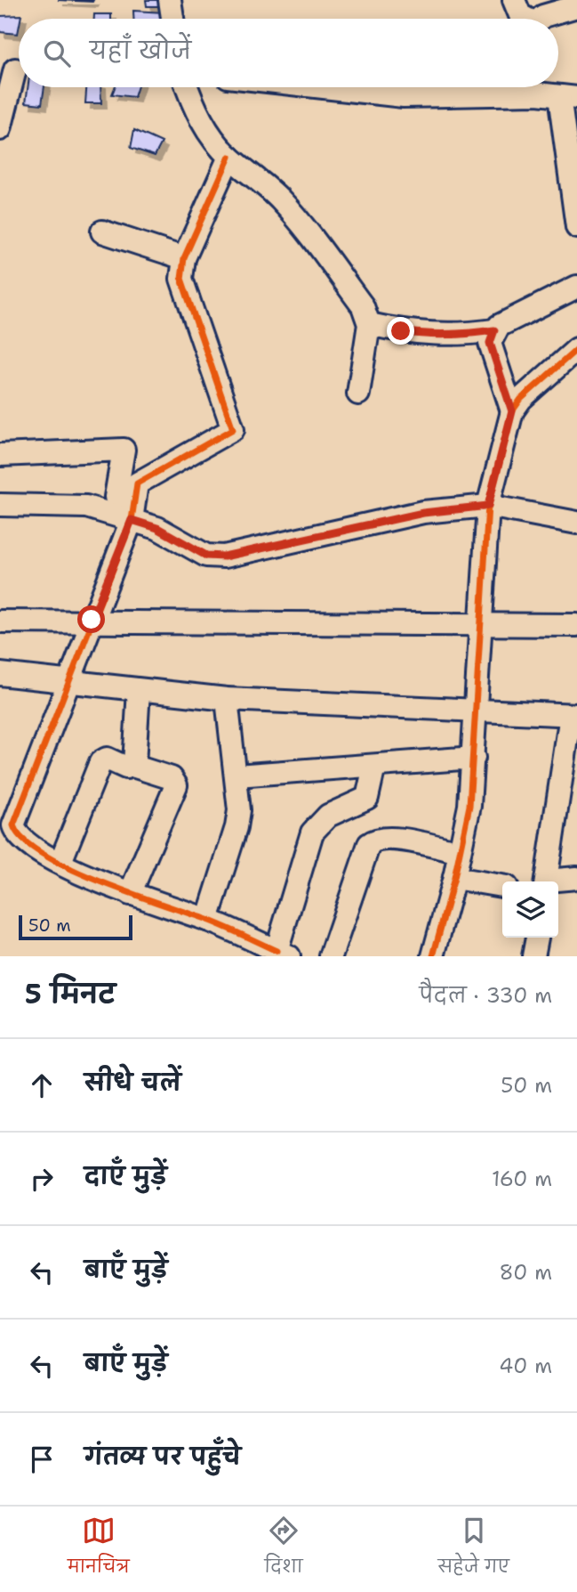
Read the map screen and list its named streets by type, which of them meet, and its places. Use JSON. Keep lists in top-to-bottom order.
{
  "scale_bar": "50 m",
  "page": {
    "search": "यहाँ खोजें",
    "scale": "50 m",
    "heading": ["5 मिनट", "पैदल · 330 m"],
    "list": [
      ["सीधे चलें", "50 m"],
      ["दाएँ मुड़ें", "160 m"],
      ["बाएँ मुड़ें", "80 m"],
      ["बाएँ मुड़ें", "40 m"],
      "गंतव्य पर पहुँचे"
    ],
    "nav": ["मानचित्र", "दिशा", "सहेजे गए"]
  }
}
